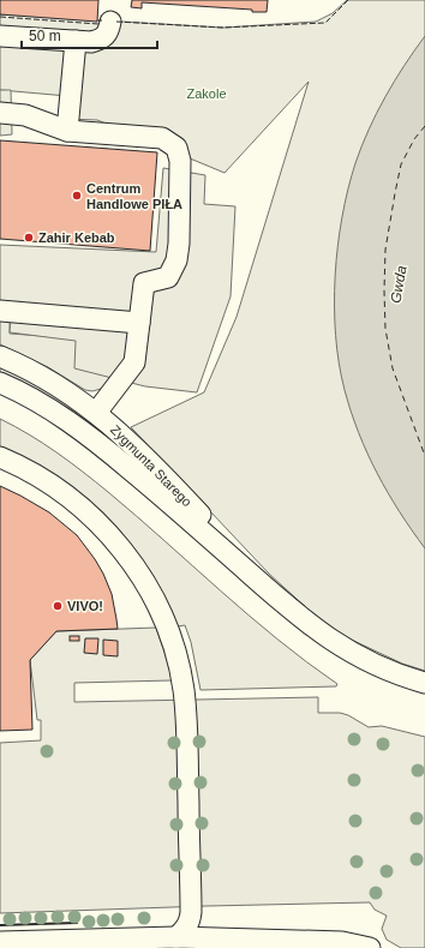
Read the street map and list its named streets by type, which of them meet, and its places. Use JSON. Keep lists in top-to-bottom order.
{
  "streets": {
    "street": ["Zygmunta Starego"]
  },
  "water": ["Gwda"],
  "parks": ["Zakole"],
  "places": ["Centrum Handlowe PIŁA", "Zahir Kebab", "VIVO!"],
  "scale_bar": "50 m"
}
